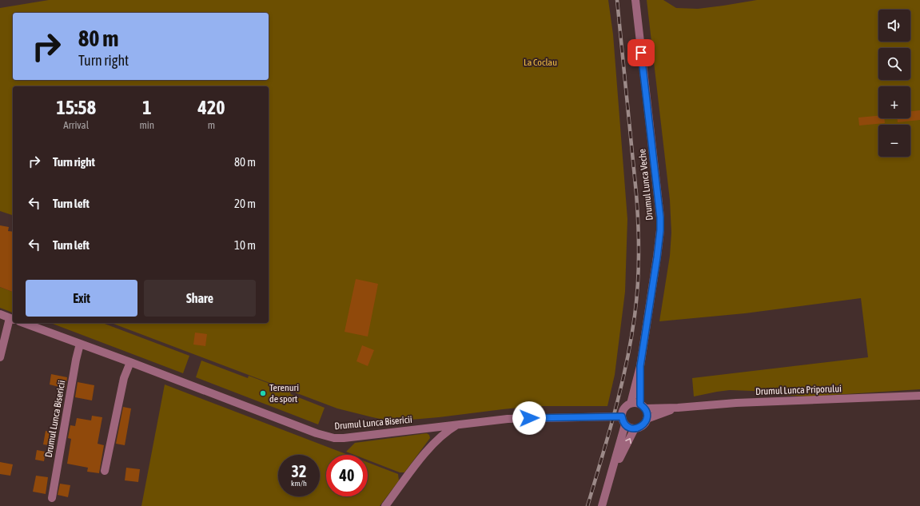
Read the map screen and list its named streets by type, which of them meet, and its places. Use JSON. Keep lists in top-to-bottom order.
{
  "streets": {
    "street": ["Drumul Lunca Veche", "Drumul Lunca Priporului", "Drumul Lunca Bisericii"]
  },
  "crossings": [
    ["Drumul Lunca Veche", "Drumul Lunca Priporului"]
  ],
  "parks": ["La Coclau"],
  "places": ["Terenuri de sport"],
  "page": {
    "map_buttons": ["+", "−"],
    "turn": ["80 m", "Turn right"],
    "eta": [
      "15:58",
      "Arrival",
      "1",
      "min",
      "420",
      "m"
    ],
    "list": [
      {
        "name": "Turn right",
        "value": "80 m"
      },
      {
        "name": "Turn left",
        "value": "20 m"
      },
      {
        "name": "Turn left",
        "value": "10 m"
      }
    ],
    "buttons": ["Exit", "Share"],
    "speed": "32 km/h",
    "limit": "40"
  }
}
